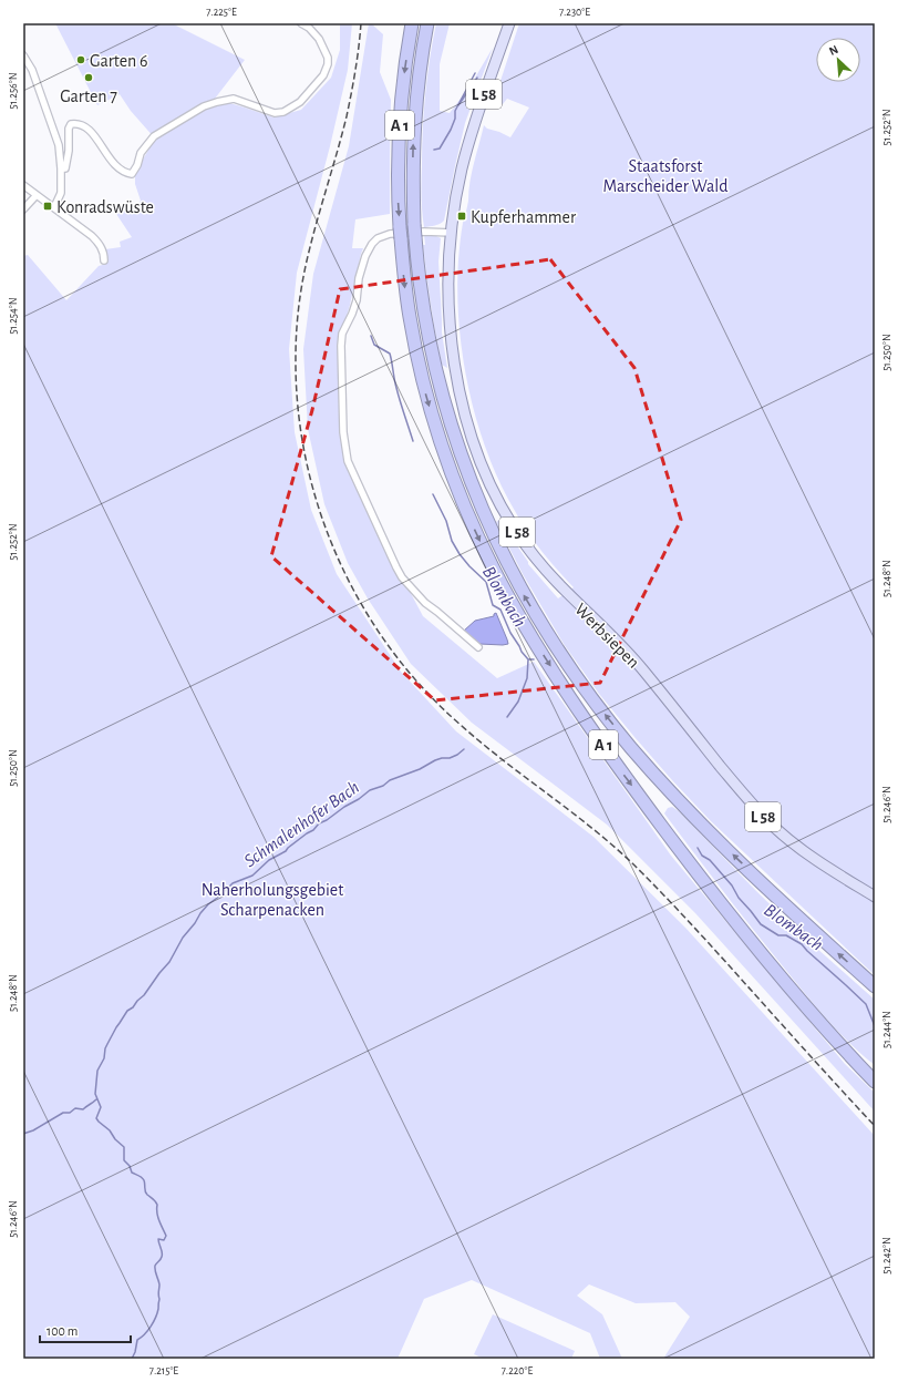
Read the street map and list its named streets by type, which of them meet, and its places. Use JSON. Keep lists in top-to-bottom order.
{
  "streets": {
    "highway": ["A 1"],
    "main road": ["L 58", "Werbsiepen"]
  },
  "crossings": [
    ["L 58", "Werbsiepen"]
  ],
  "water": ["Blombach", "Schmalenhofer Bach"],
  "parks": ["Staatsforst Marscheider Wald", "Naherholungsgebiet Scharpenacken"],
  "places": {
    "other": ["Garten 6", "Garten 7"],
    "transit": ["Konradswüste", "Kupferhammer"]
  },
  "scale_bar": "100 m",
  "north": "top left",
  "coordinates": [
    "7.225°E",
    "7.230°E",
    "51.256°N",
    "51.252°N",
    "51.254°N",
    "51.250°N",
    "51.248°N",
    "51.246°N",
    "51.244°N",
    "51.242°N",
    "7.215°E",
    "7.220°E"
  ]
}
